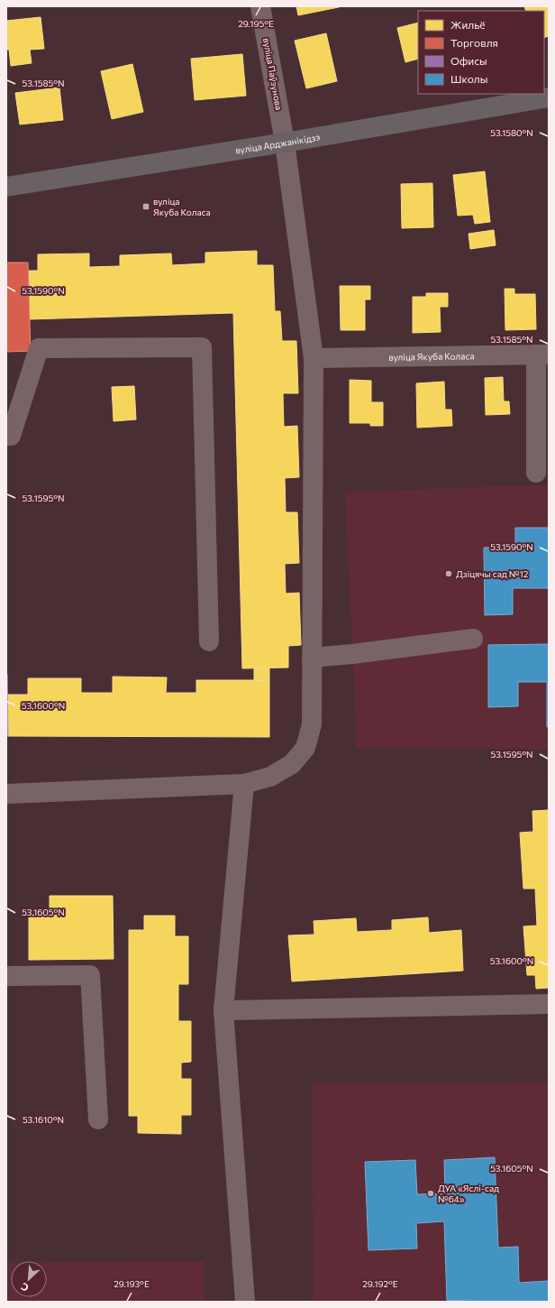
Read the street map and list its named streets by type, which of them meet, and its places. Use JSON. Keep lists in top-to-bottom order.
{
  "streets": {
    "main road": ["вуліца Арджанікідзэ"],
    "street": ["вуліца Паўзунова", "вуліца Якуба Коласа"]
  },
  "crossings": [
    ["вуліца Паўзунова", "вуліца Арджанікідзэ"],
    ["вуліца Паўзунова", "вуліца Якуба Коласа"]
  ],
  "places": {
    "transit": ["вуліца Якуба Коласа"],
    "other": ["Дзіцячы сад №12", "ДУА «Яслі-сад №64»"]
  },
  "legend": [
    "Жильё",
    "Торговля",
    "Офисы",
    "Школы"
  ],
  "north": "bottom left",
  "coordinates": [
    "29.195°E",
    "53.1585°N",
    "53.1580°N",
    "53.1590°N",
    "53.1595°N",
    "53.1600°N",
    "53.1605°N",
    "53.1610°N",
    "29.193°E",
    "29.192°E"
  ]
}
